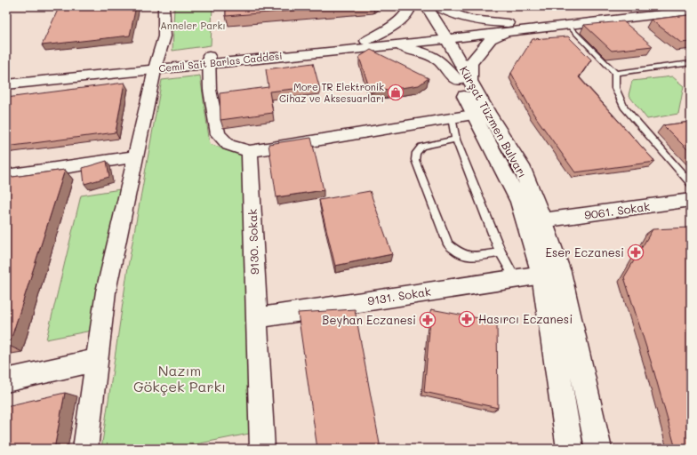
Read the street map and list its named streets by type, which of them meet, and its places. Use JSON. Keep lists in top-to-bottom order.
{
  "streets": {
    "street": [
      "Cemil Sait Barlas Caddesi",
      "Kürşat Tüzmen Bulvarı",
      "9061. Sokak",
      "9130. Sokak",
      "9131. Sokak"
    ]
  },
  "crossings": [
    ["Cemil Sait Barlas Caddesi", "Kürşat Tüzmen Bulvarı"],
    ["Kürşat Tüzmen Bulvarı", "9061. Sokak"],
    ["Kürşat Tüzmen Bulvarı", "9131. Sokak"],
    ["9130. Sokak", "9131. Sokak"]
  ],
  "parks": ["Anneler Parkı", "Nazım Gökçek Parkı"],
  "places": {
    "shop": ["More TR Elektronik Cihaz ve Aksesuarları"],
    "pharmacy": ["Eser Eczanesi", "Hasırcı Eczanesi", "Beyhan Eczanesi"]
  }
}
